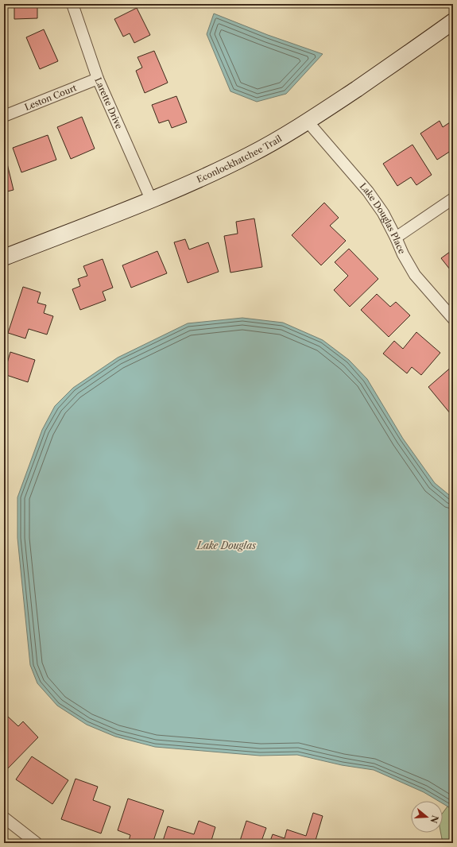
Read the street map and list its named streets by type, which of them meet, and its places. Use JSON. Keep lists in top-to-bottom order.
{
  "streets": {
    "street": [
      "Leston Court",
      "Larette Drive",
      "Econlockhatchee Trail",
      "Lake Douglas Place"
    ]
  },
  "crossings": [
    ["Leston Court", "Larette Drive"],
    ["Larette Drive", "Econlockhatchee Trail"],
    ["Econlockhatchee Trail", "Lake Douglas Place"]
  ],
  "water": ["Lake Douglas"],
  "north": "right"
}
